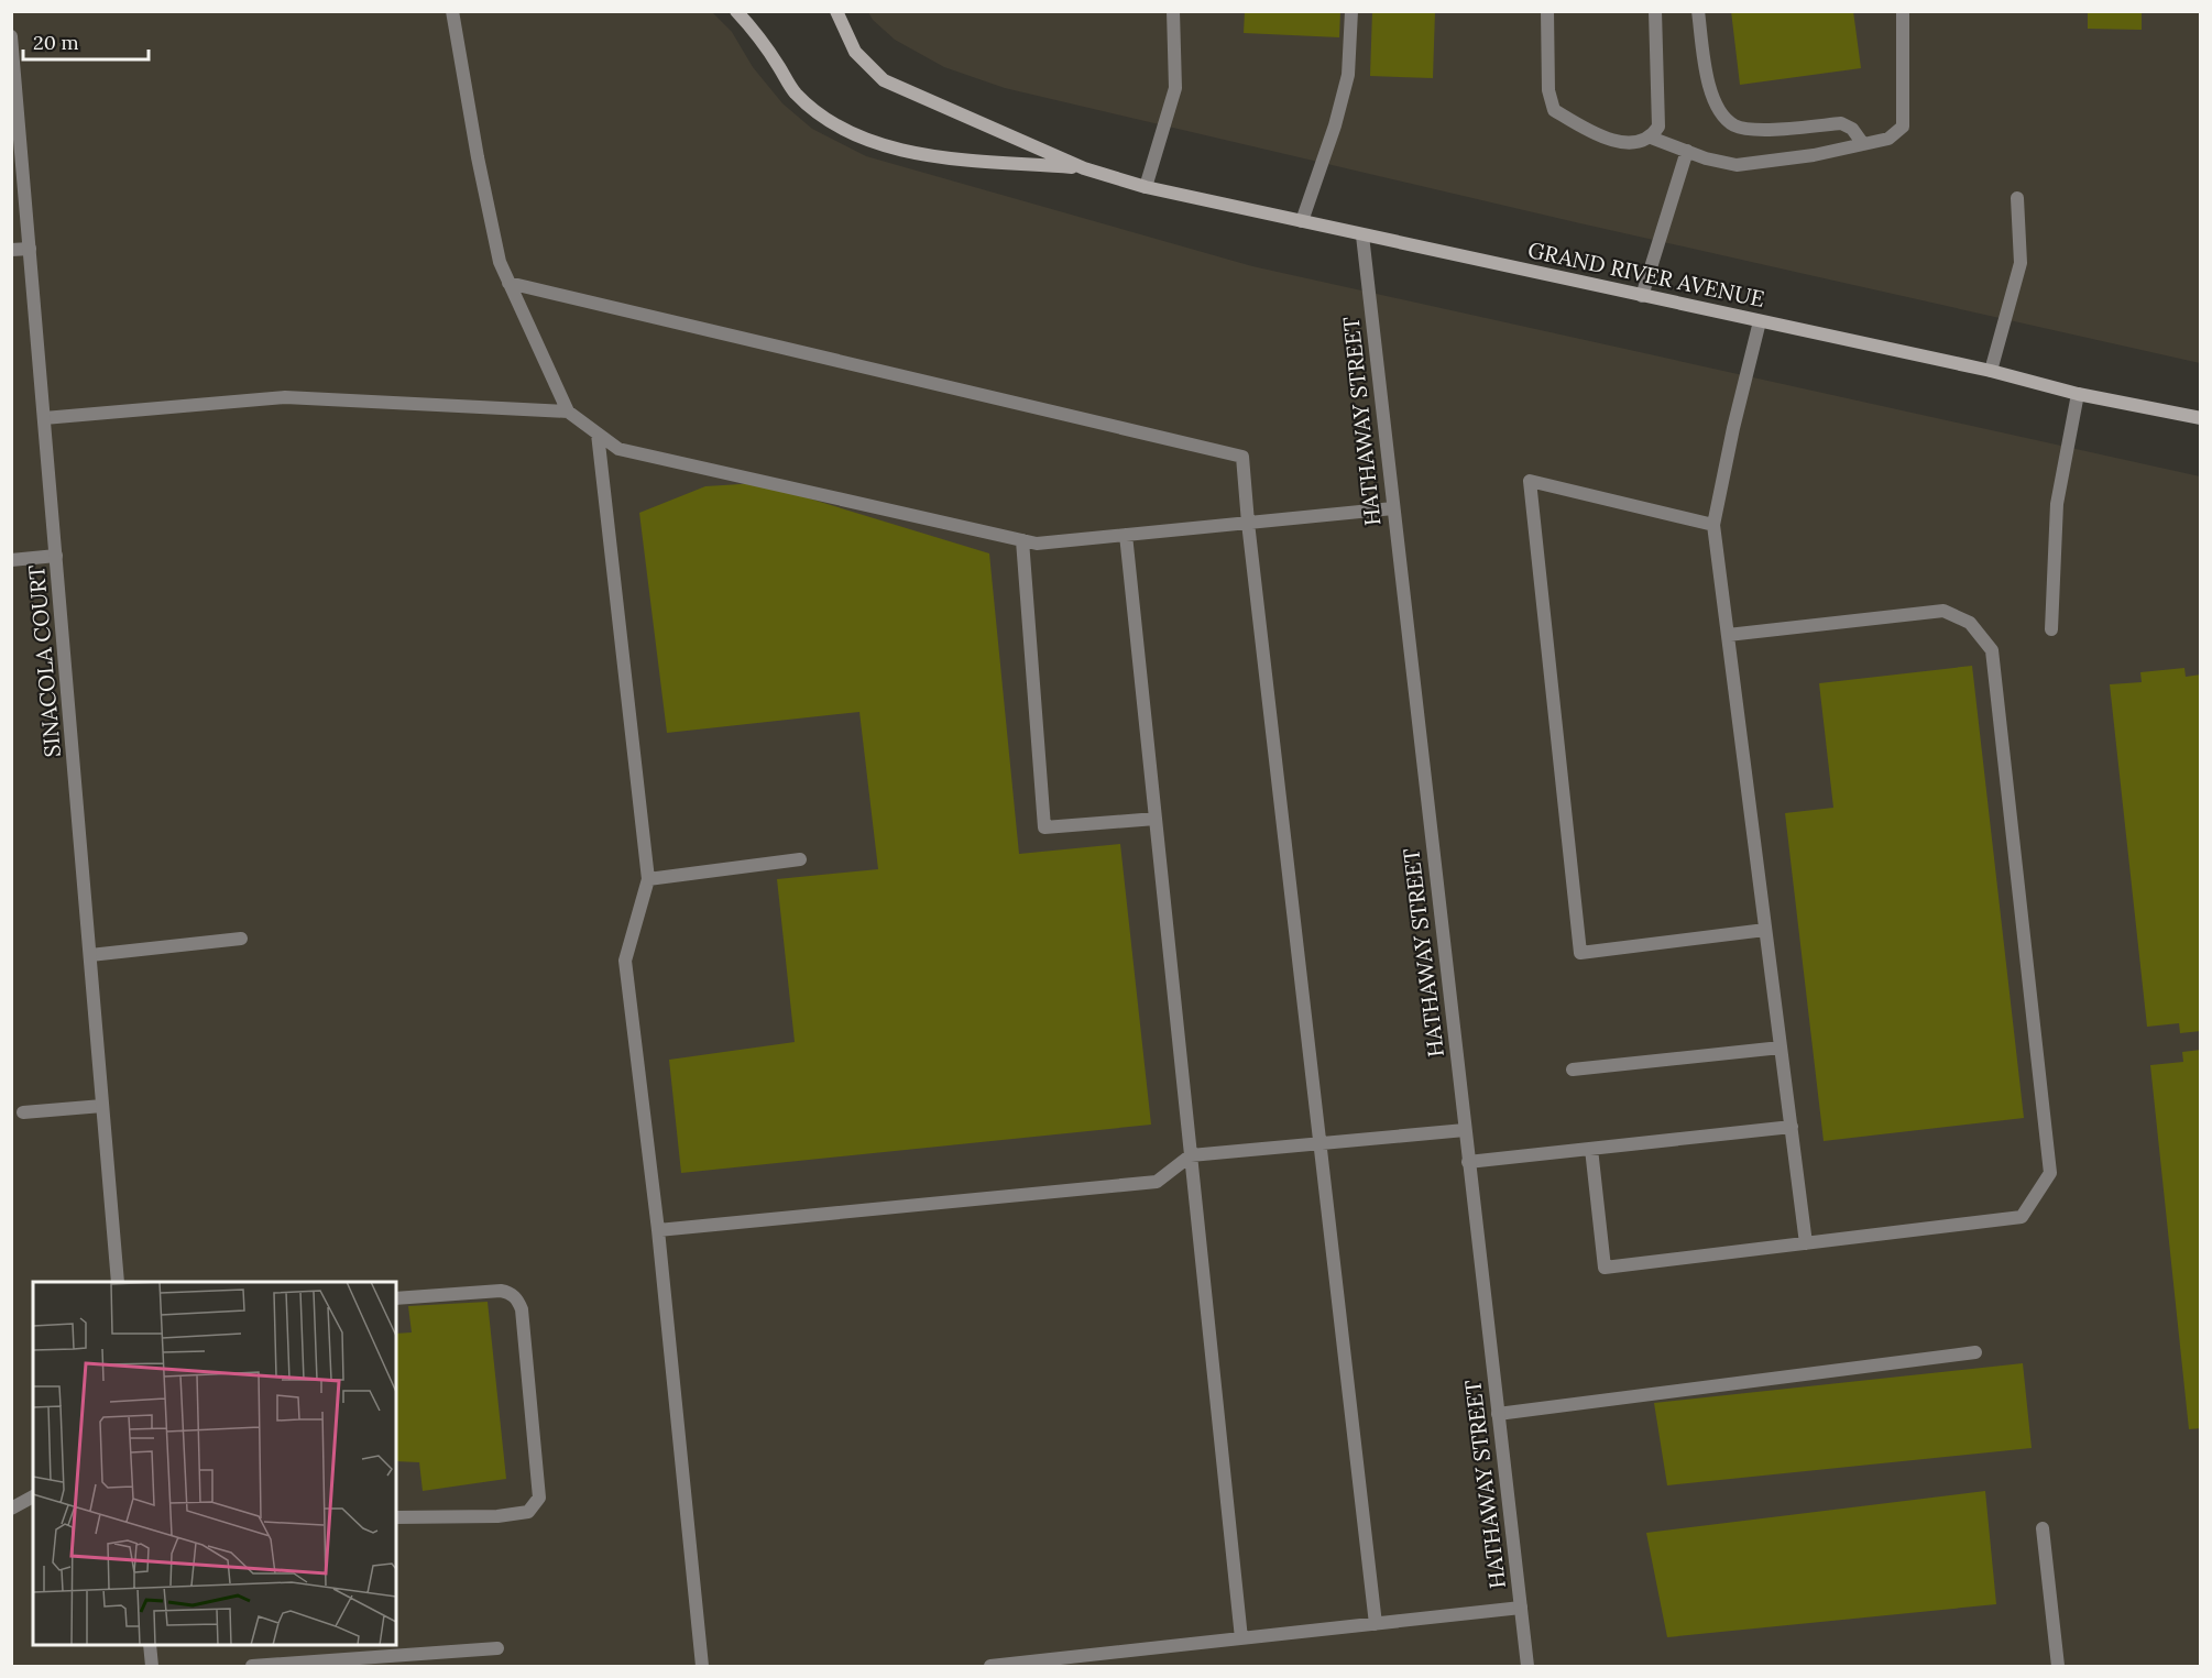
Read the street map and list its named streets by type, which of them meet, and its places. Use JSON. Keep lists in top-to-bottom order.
{
  "streets": {
    "main road": ["GRAND RIVER AVENUE"],
    "street": ["HATHAWAY STREET", "SINACOLA COURT"]
  },
  "crossings": [
    ["GRAND RIVER AVENUE", "HATHAWAY STREET"]
  ],
  "scale_bar": "20 m"
}
